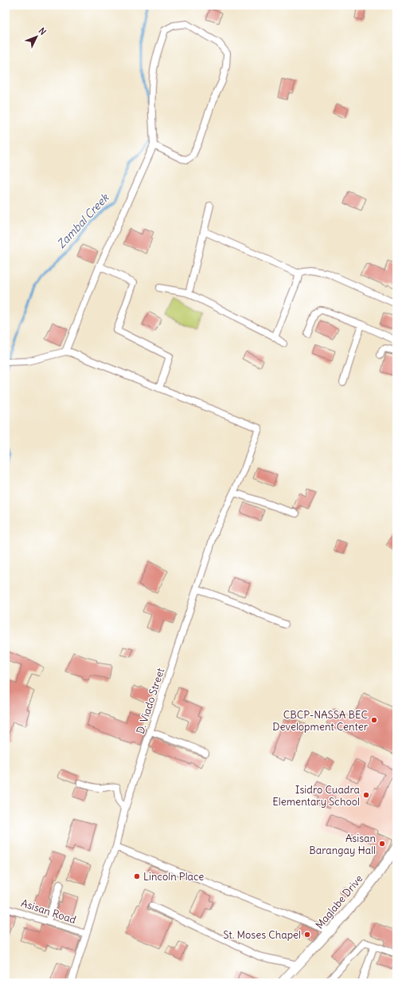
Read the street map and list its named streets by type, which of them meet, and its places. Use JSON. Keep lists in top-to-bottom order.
{
  "streets": {
    "main road": ["Maglabe Drive"],
    "street": ["D. Viado Street", "Asisan Road"]
  },
  "crossings": [
    ["D. Viado Street", "Asisan Road"]
  ],
  "water": ["Zambal Creek"],
  "places": [
    "CBCP-NASSA BEC Development Center",
    "Isidro Cuadra Elementary School",
    "Asisan Barangay Hall",
    "Lincoln Place",
    "St. Moses Chapel"
  ],
  "north": "top right"
}
